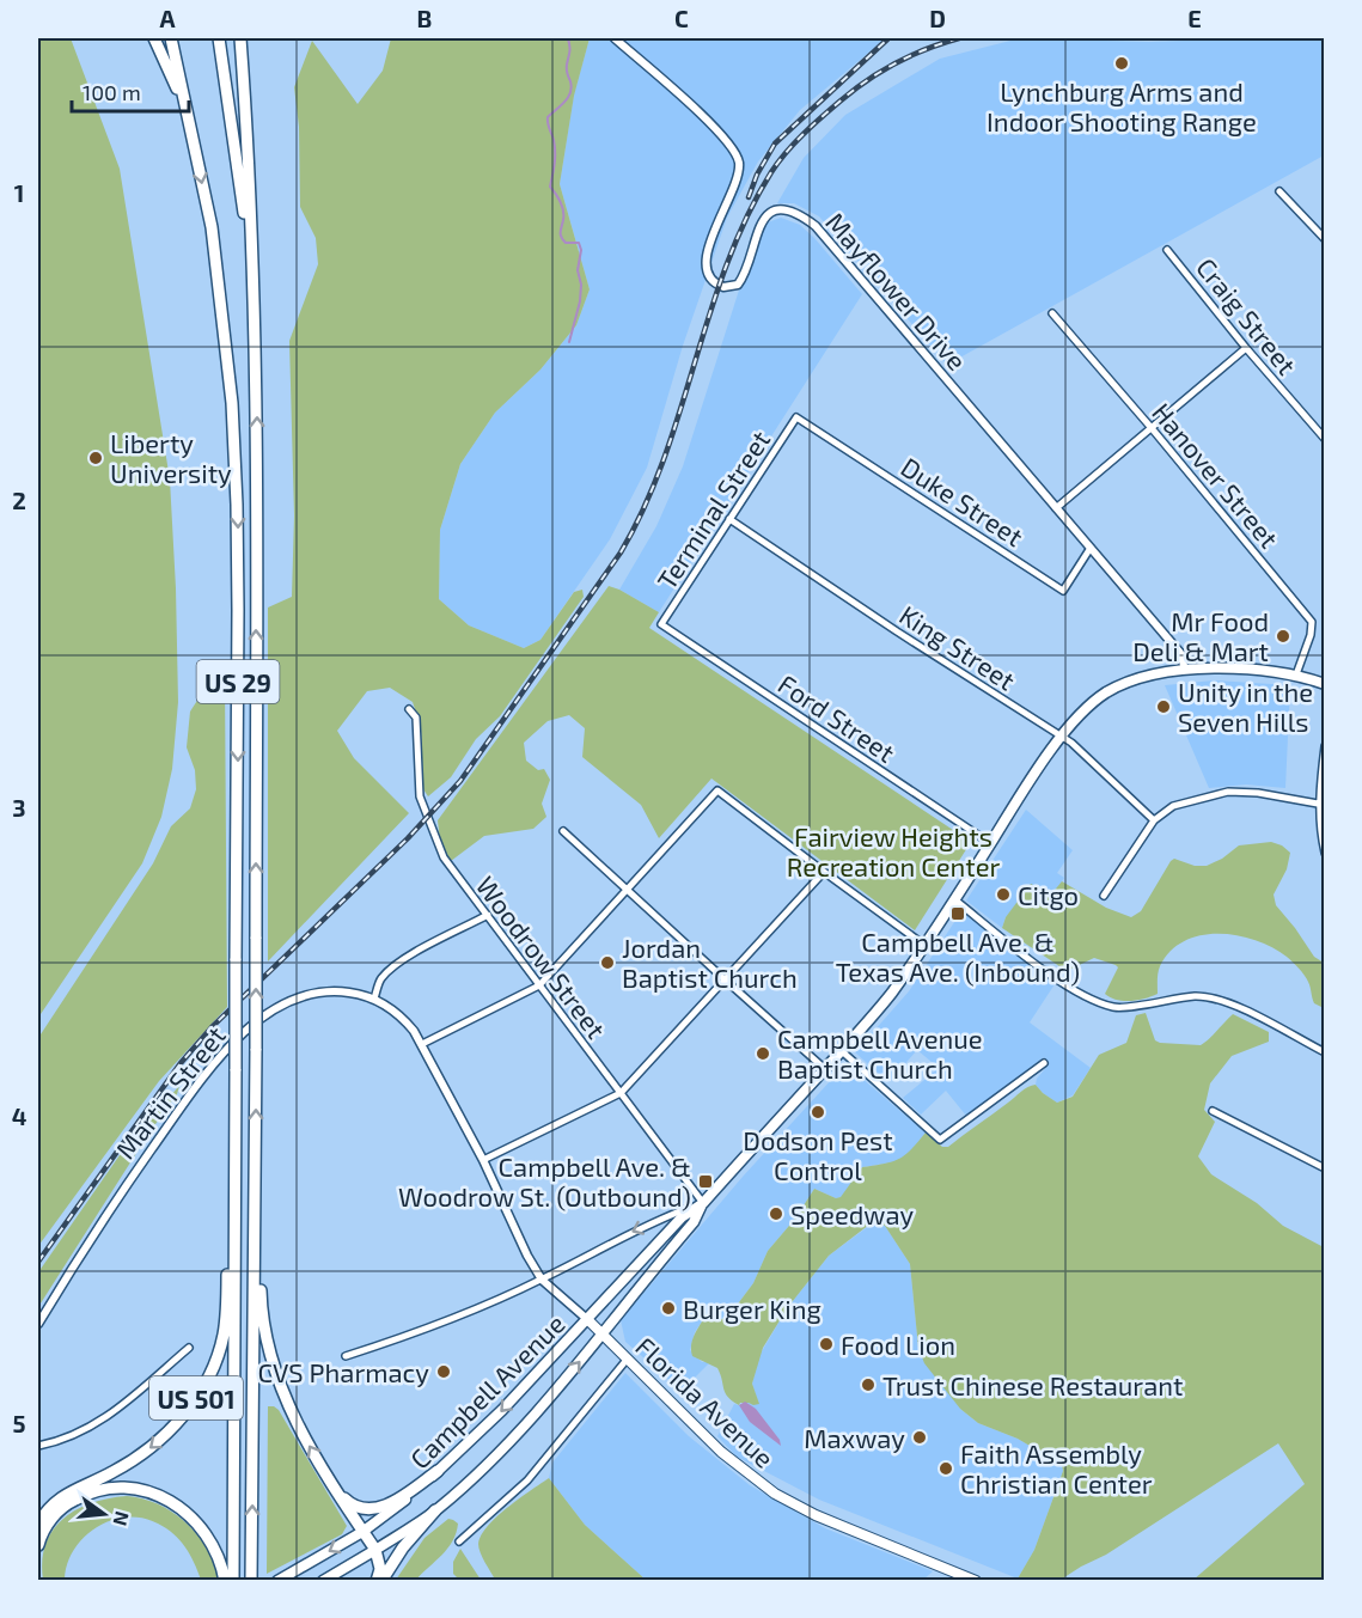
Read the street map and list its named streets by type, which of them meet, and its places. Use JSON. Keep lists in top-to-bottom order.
{
  "streets": {
    "highway": ["US 29", "US 501"],
    "main road": ["Campbell Avenue", "Florida Avenue"],
    "street": [
      "Mayflower Drive",
      "Craig Street",
      "Hanover Street",
      "Duke Street",
      "Terminal Street",
      "King Street",
      "Ford Street",
      "Woodrow Street",
      "Martin Street"
    ]
  },
  "crossings": [
    ["Mayflower Drive", "Duke Street"],
    ["Mayflower Drive", "Campbell Avenue"],
    ["Hanover Street", "Campbell Avenue"],
    ["Duke Street", "Terminal Street"],
    ["Terminal Street", "King Street"],
    ["Terminal Street", "Ford Street"],
    ["King Street", "Campbell Avenue"],
    ["US 29", "US 501"],
    ["Ford Street", "Campbell Avenue"],
    ["Woodrow Street", "Campbell Avenue"],
    ["Martin Street", "Campbell Avenue"],
    ["Martin Street", "Florida Avenue"],
    ["Campbell Avenue", "Florida Avenue"]
  ],
  "parks": ["Fairview Heights Recreation Center"],
  "places": {
    "other": [
      "Lynchburg Arms and Indoor Shooting Range",
      "Liberty University",
      "Mr Food Deli & Mart",
      "Unity in the Seven Hills",
      "Citgo",
      "Jordan Baptist Church",
      "Campbell Avenue Baptist Church",
      "Dodson Pest Control",
      "Speedway",
      "Burger King",
      "Food Lion",
      "CVS Pharmacy",
      "Trust Chinese Restaurant",
      "Maxway",
      "Faith Assembly Christian Center"
    ],
    "transit": ["Campbell Ave. & Texas Ave. (Inbound)", "Campbell Ave. & Woodrow St. (Outbound)"]
  },
  "scale_bar": "100 m",
  "north": "right",
  "grid": {
    "columns": [
      "A",
      "B",
      "C",
      "D",
      "E"
    ],
    "rows": [
      "1",
      "2",
      "3",
      "4",
      "5"
    ]
  }
}
